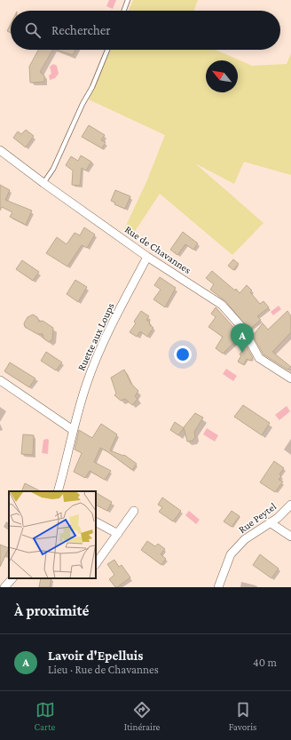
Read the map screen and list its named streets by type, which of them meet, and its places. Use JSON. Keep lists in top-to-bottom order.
{
  "streets": {
    "street": ["Rue de Chavannes", "Ruette aux Loups", "Rue Peytel"]
  },
  "crossings": [
    ["Rue de Chavannes", "Ruette aux Loups"]
  ],
  "north": "top left",
  "page": {
    "search": "Rechercher",
    "pins": "A",
    "heading": "À proximité",
    "list": [
      {
        "mark": "A",
        "name": "Lavoir d'Epelluis",
        "note": "Lieu · Rue de Chavannes",
        "value": "40 m"
      }
    ],
    "nav": ["Carte", "Itinéraire", "Favoris"]
  }
}
